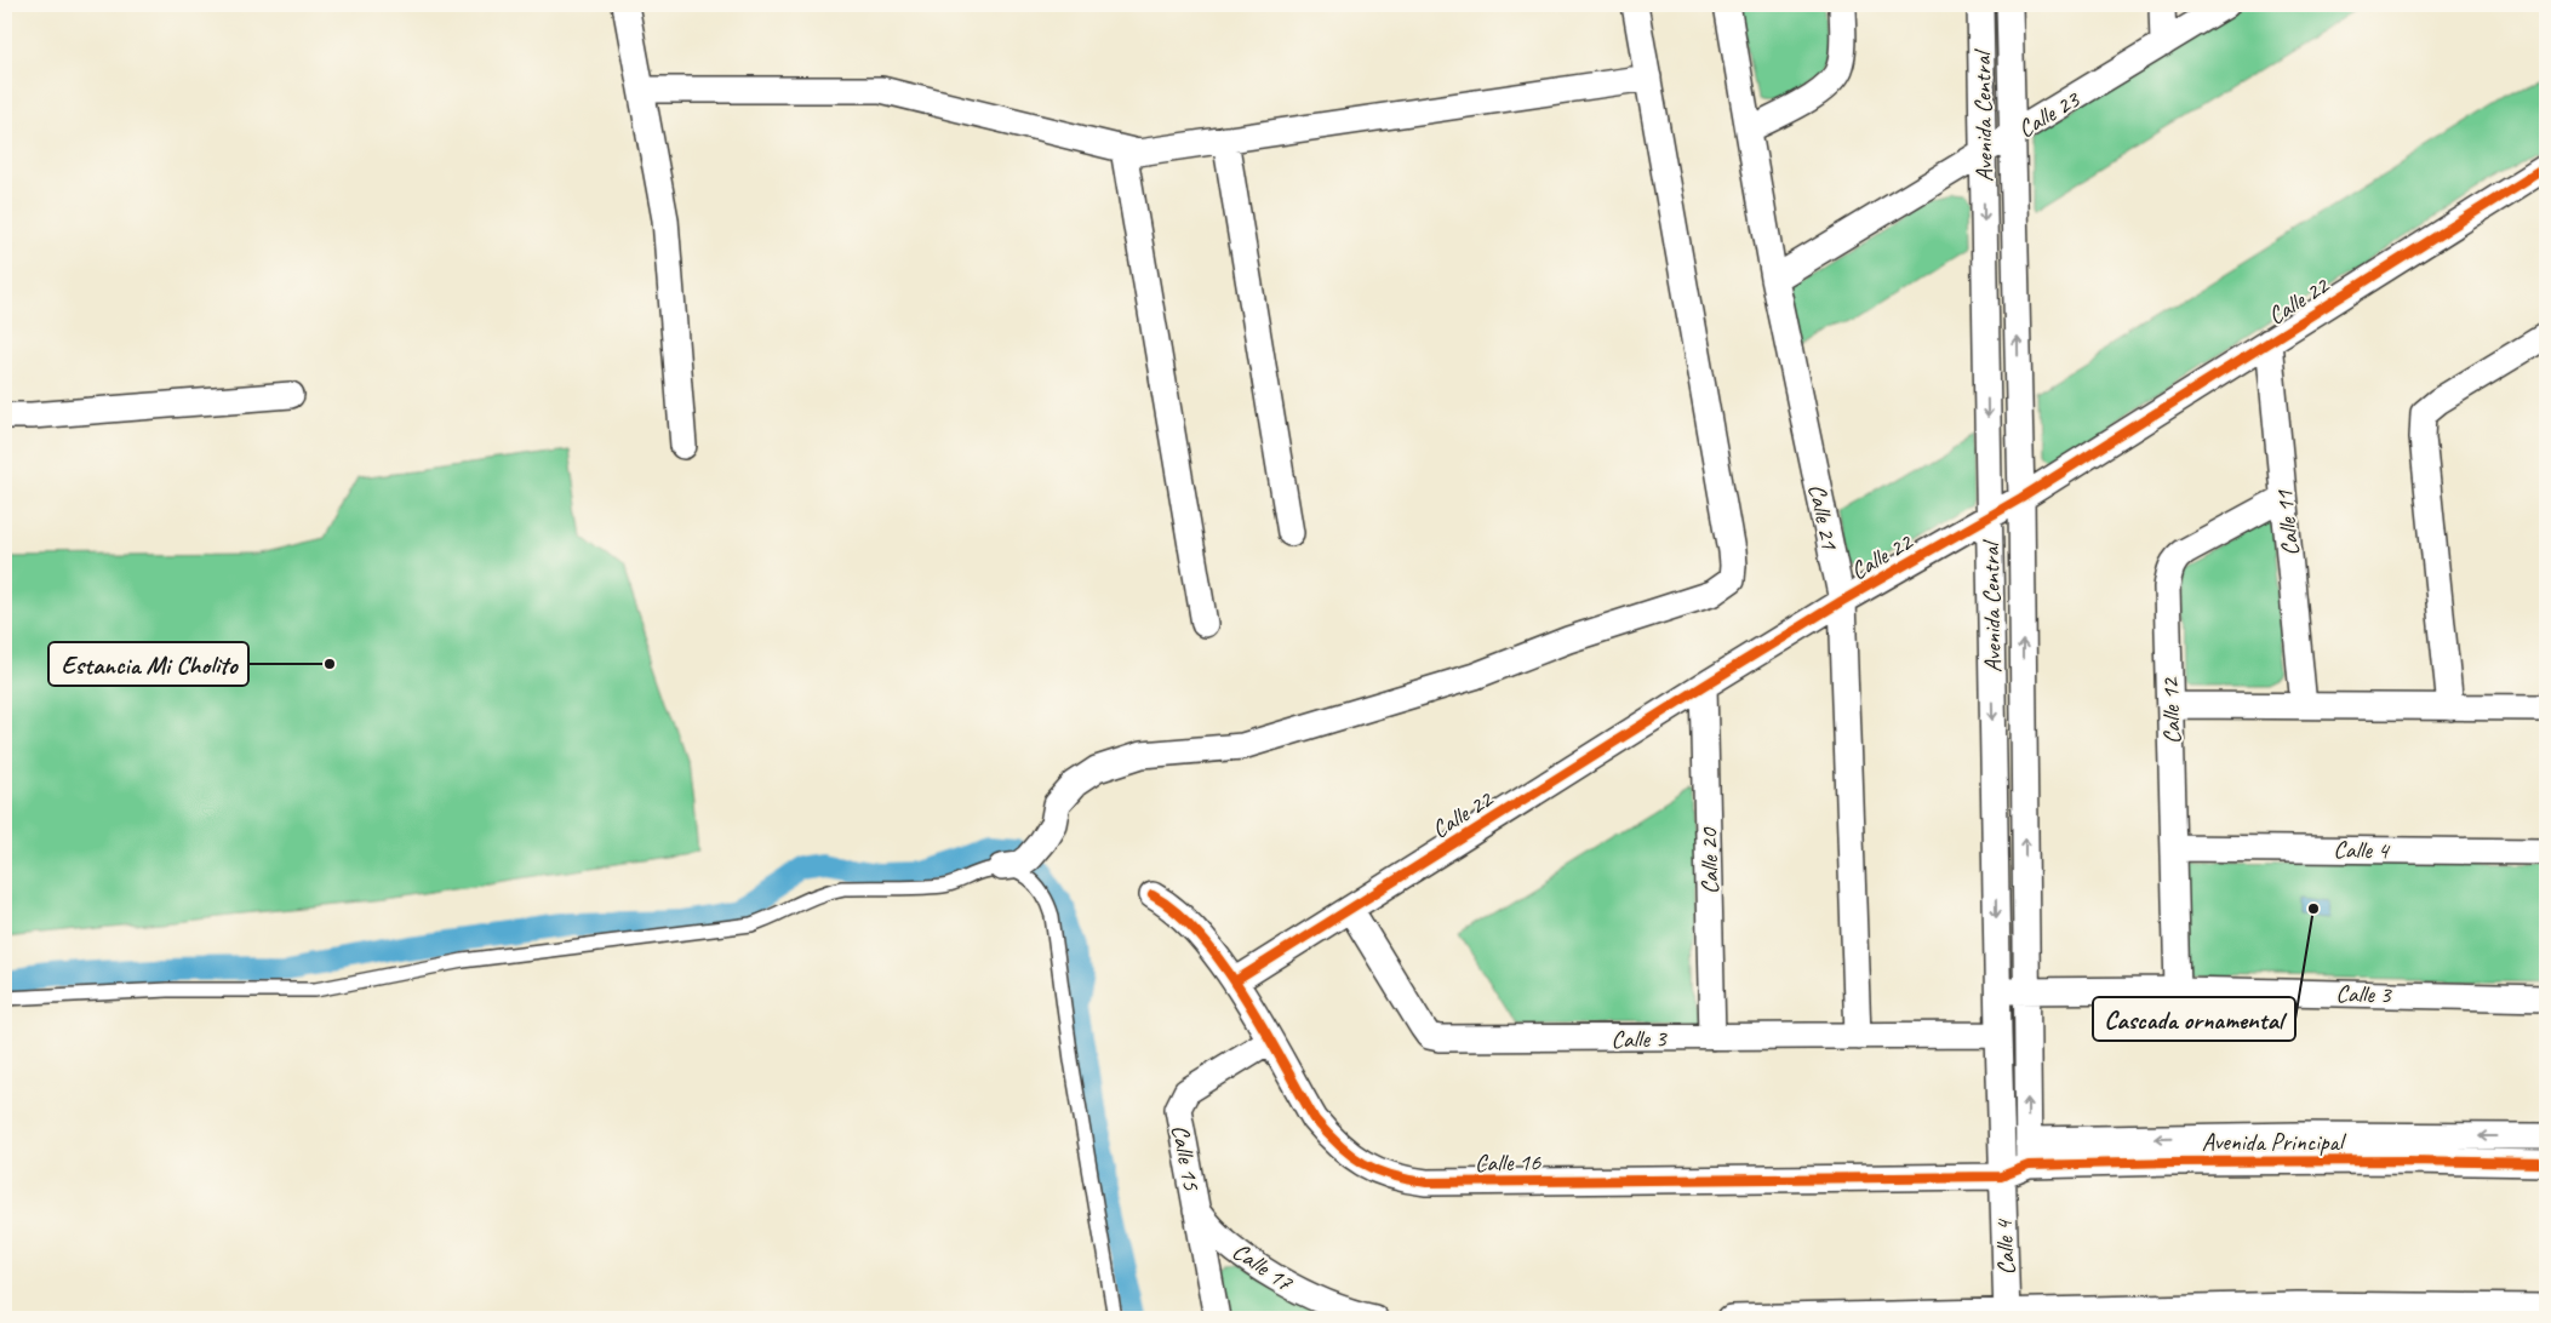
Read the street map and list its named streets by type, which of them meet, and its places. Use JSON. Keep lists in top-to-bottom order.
{
  "streets": {
    "street": [
      "Calle 23",
      "Avenida Central",
      "Calle 22",
      "Calle 21",
      "Calle 11",
      "Calle 12",
      "Calle 4",
      "Calle 20",
      "Calle 3",
      "Avenida Principal",
      "Calle 15",
      "Calle 16",
      "Calle 17"
    ]
  },
  "crossings": [
    ["Calle 23", "Avenida Central"],
    ["Calle 23", "Calle 21"],
    ["Avenida Central", "Calle 22"],
    ["Avenida Central", "Calle 4"],
    ["Avenida Central", "Calle 3"],
    ["Avenida Central", "Avenida Principal"],
    ["Avenida Central", "Calle 16"],
    ["Calle 22", "Calle 21"],
    ["Calle 22", "Calle 11"],
    ["Calle 22", "Calle 20"],
    ["Calle 22", "Calle 3"],
    ["Calle 22", "Calle 16"],
    ["Calle 21", "Calle 3"],
    ["Calle 11", "Calle 12"],
    ["Calle 12", "Calle 4"],
    ["Calle 12", "Calle 3"],
    ["Calle 4", "Avenida Principal"],
    ["Calle 4", "Calle 16"],
    ["Calle 20", "Calle 3"],
    ["Avenida Principal", "Calle 16"],
    ["Calle 15", "Calle 16"],
    ["Calle 15", "Calle 17"]
  ],
  "places": ["Estancia Mi Cholito", "Cascada ornamental"]
}
